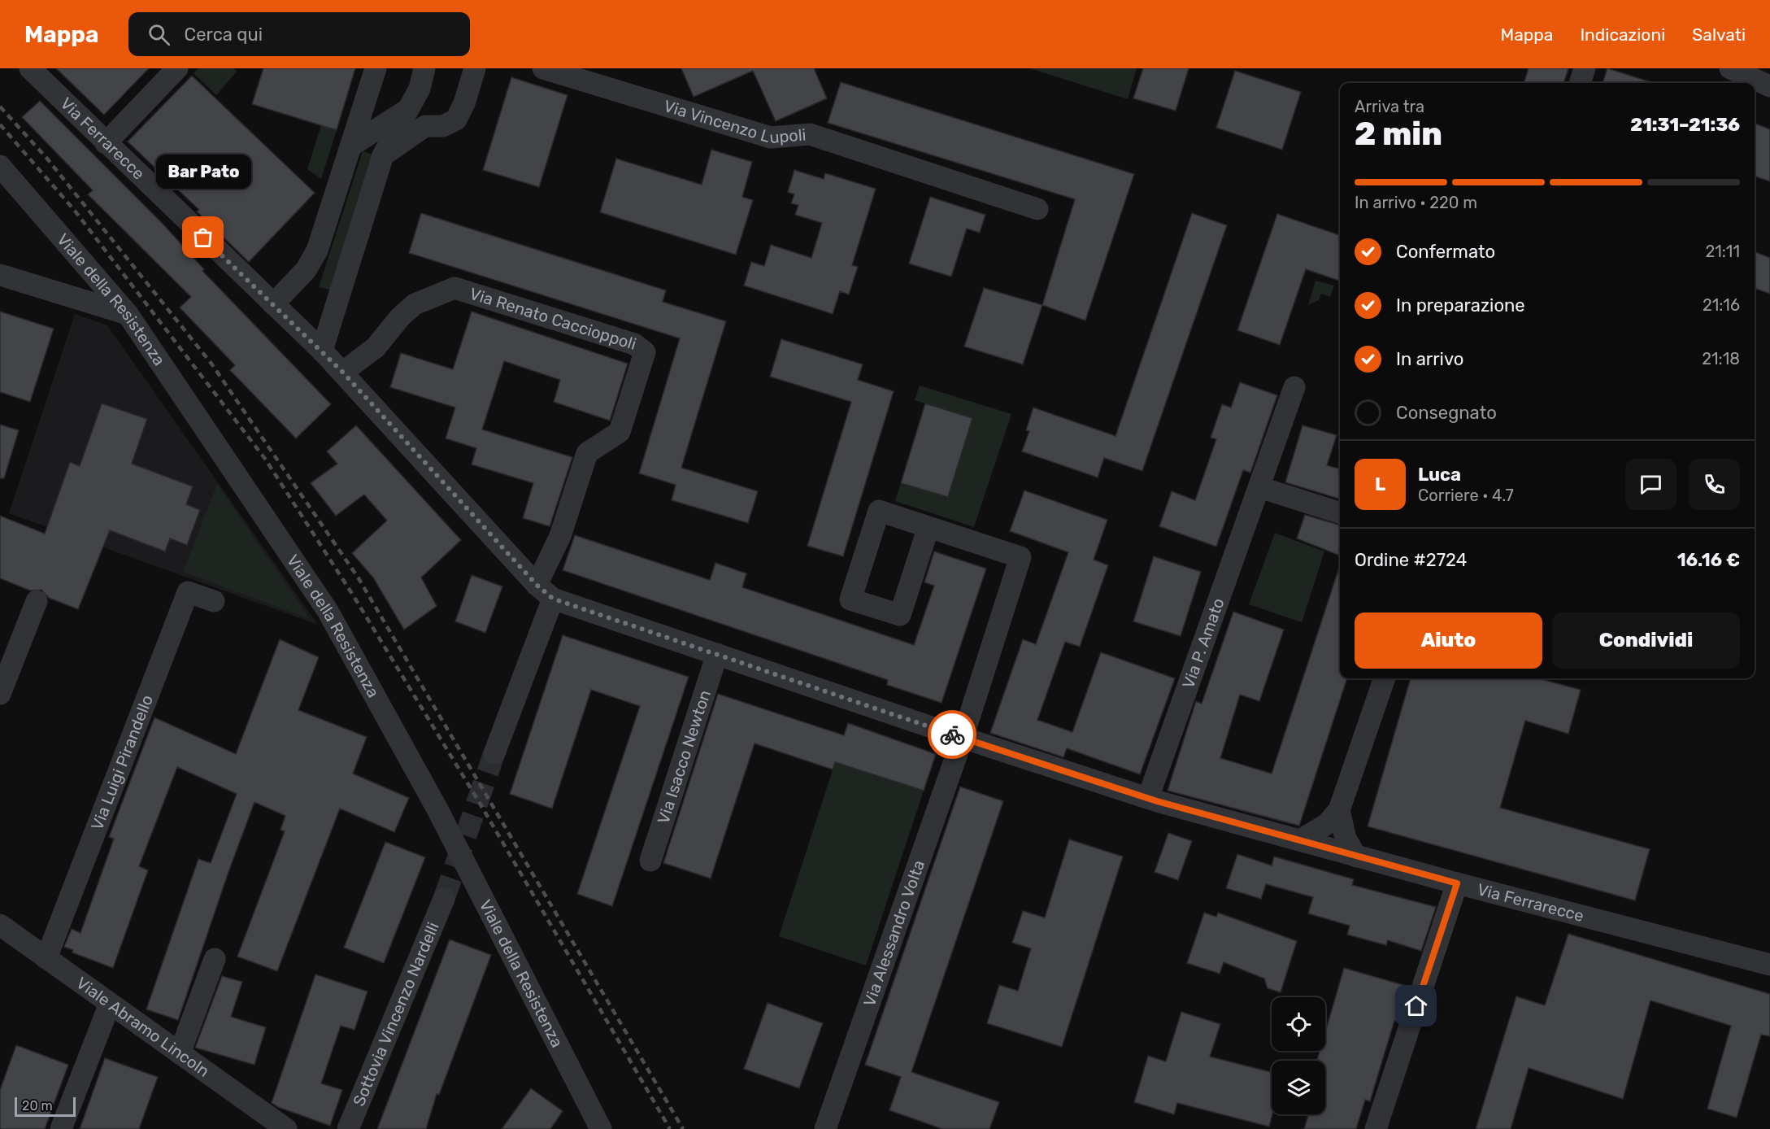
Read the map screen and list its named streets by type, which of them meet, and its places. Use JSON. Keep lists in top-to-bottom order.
{
  "streets": {
    "street": [
      "Via Vincenzo Lupoli",
      "Via Ferrarecce",
      "Viale della Resistenza",
      "Via Renato Caccioppoli",
      "Via P. Amato",
      "Via Isacco Newton",
      "Via Luigi Pirandello",
      "Via Alessandro Volta",
      "Sottovia Vincenzo Nardelli",
      "Viale Abramo Lincoln"
    ]
  },
  "crossings": [
    ["Via Ferrarecce", "Via Renato Caccioppoli"],
    ["Via Ferrarecce", "Via P. Amato"],
    ["Via Ferrarecce", "Via Isacco Newton"],
    ["Via Ferrarecce", "Via Alessandro Volta"],
    ["Via Luigi Pirandello", "Viale Abramo Lincoln"]
  ],
  "places": ["Bar Pato"],
  "scale_bar": "20 m",
  "page": {
    "header": "Mappa",
    "search": "Cerca qui",
    "nav": ["Mappa", "Indicazioni", "Salvati"],
    "heading": ["2 min", "Arriva tra", "21:31–21:36"],
    "panel": [
      "Luca",
      "Corriere · 4.7",
      "Ordine #2724",
      "16.16 €"
    ],
    "bubble": "Bar Pato",
    "bar": "In arrivo · 220 m",
    "list": [
      ["Confermato", "21:11"],
      ["In preparazione", "21:16"],
      ["In arrivo", "21:18"],
      "Consegnato"
    ],
    "round": "L",
    "buttons": ["Aiuto", "Condividi"],
    "scale": "20 m"
  }
}
